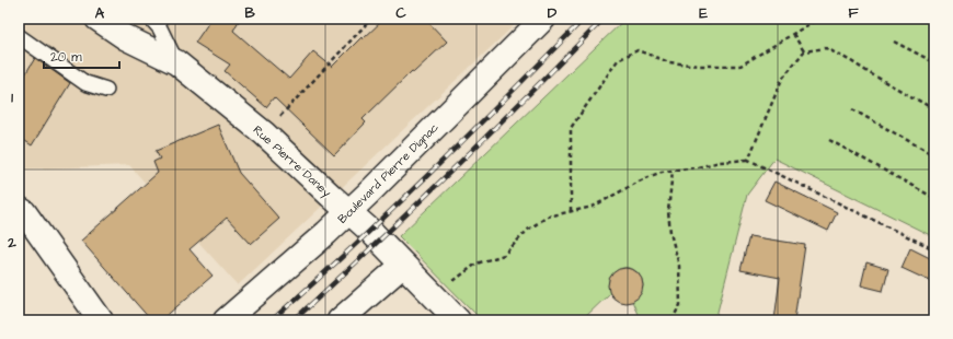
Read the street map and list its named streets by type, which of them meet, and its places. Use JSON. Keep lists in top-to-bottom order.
{
  "streets": {
    "street": ["Rue Pierre Daney", "Boulevard Pierre Dignac"]
  },
  "crossings": [
    ["Rue Pierre Daney", "Boulevard Pierre Dignac"]
  ],
  "scale_bar": "20 m",
  "grid": {
    "columns": [
      "A",
      "B",
      "C",
      "D",
      "E",
      "F"
    ],
    "rows": ["1", "2"]
  }
}
